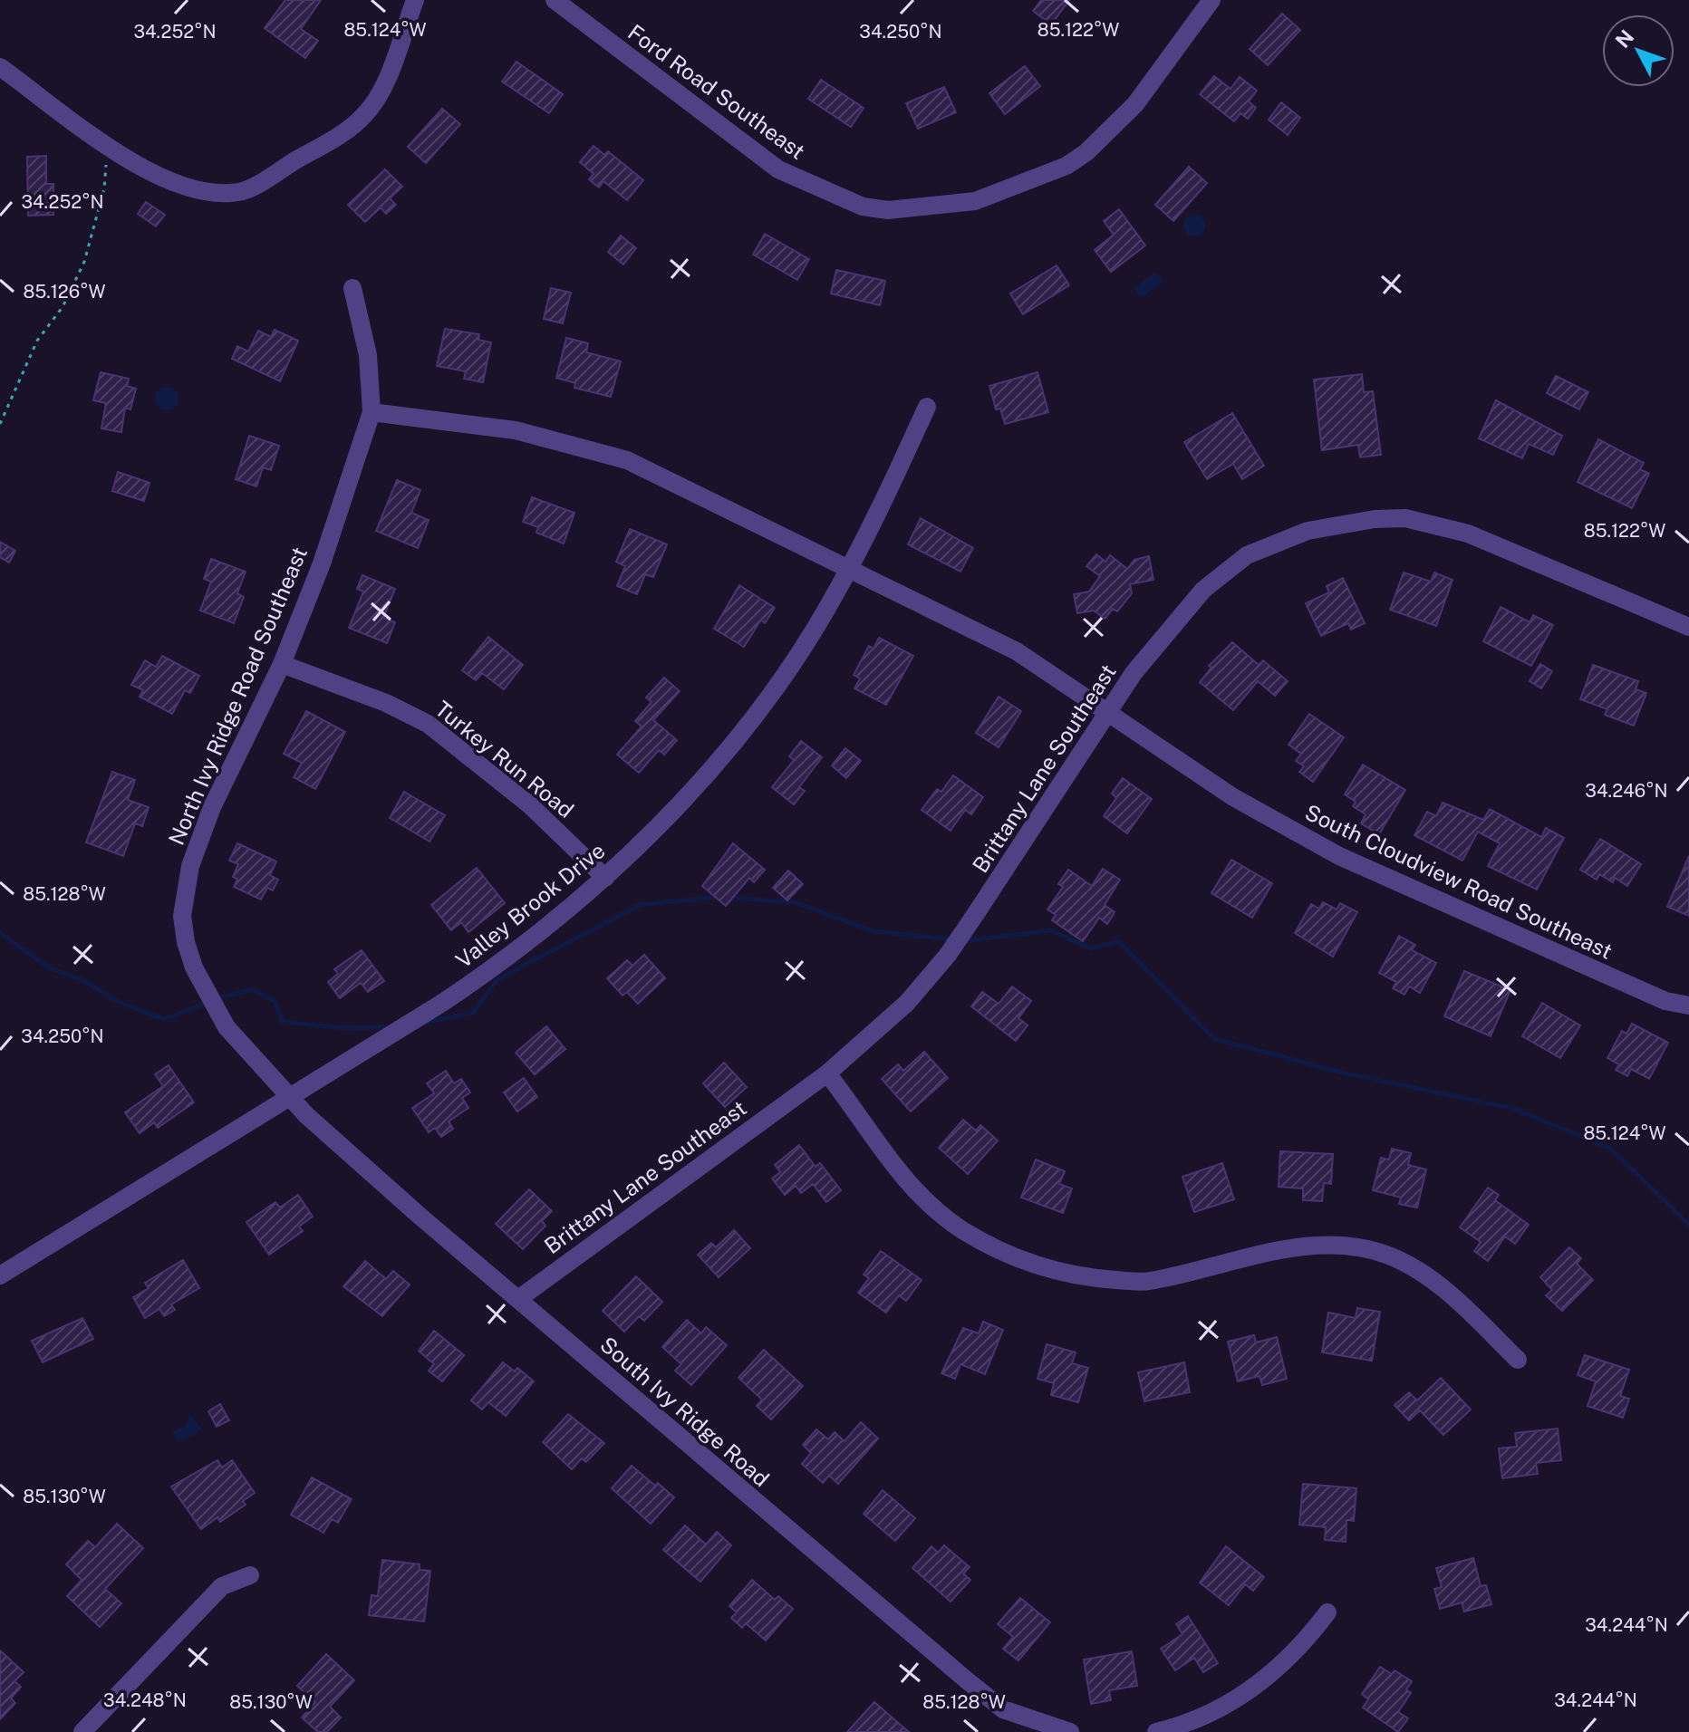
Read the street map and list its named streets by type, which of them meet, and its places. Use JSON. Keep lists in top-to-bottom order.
{
  "streets": {
    "street": [
      "Ford Road Southeast",
      "North Ivy Ridge Road Southeast",
      "Turkey Run Road",
      "Brittany Lane Southeast",
      "South Cloudview Road Southeast",
      "Valley Brook Drive",
      "South Ivy Ridge Road"
    ]
  },
  "crossings": [
    ["North Ivy Ridge Road Southeast", "Turkey Run Road"],
    ["North Ivy Ridge Road Southeast", "South Cloudview Road Southeast"],
    ["North Ivy Ridge Road Southeast", "Valley Brook Drive"],
    ["North Ivy Ridge Road Southeast", "South Ivy Ridge Road"],
    ["Turkey Run Road", "Valley Brook Drive"],
    ["Brittany Lane Southeast", "South Cloudview Road Southeast"],
    ["Brittany Lane Southeast", "South Ivy Ridge Road"],
    ["South Cloudview Road Southeast", "Valley Brook Drive"],
    ["Valley Brook Drive", "South Ivy Ridge Road"]
  ],
  "north": "top left",
  "coordinates": [
    "85.122°W",
    "85.124°W",
    "34.252°N",
    "34.250°N",
    "85.126°W",
    "34.246°N",
    "85.128°W",
    "85.130°W",
    "34.244°N",
    "34.248°N"
  ]
}
